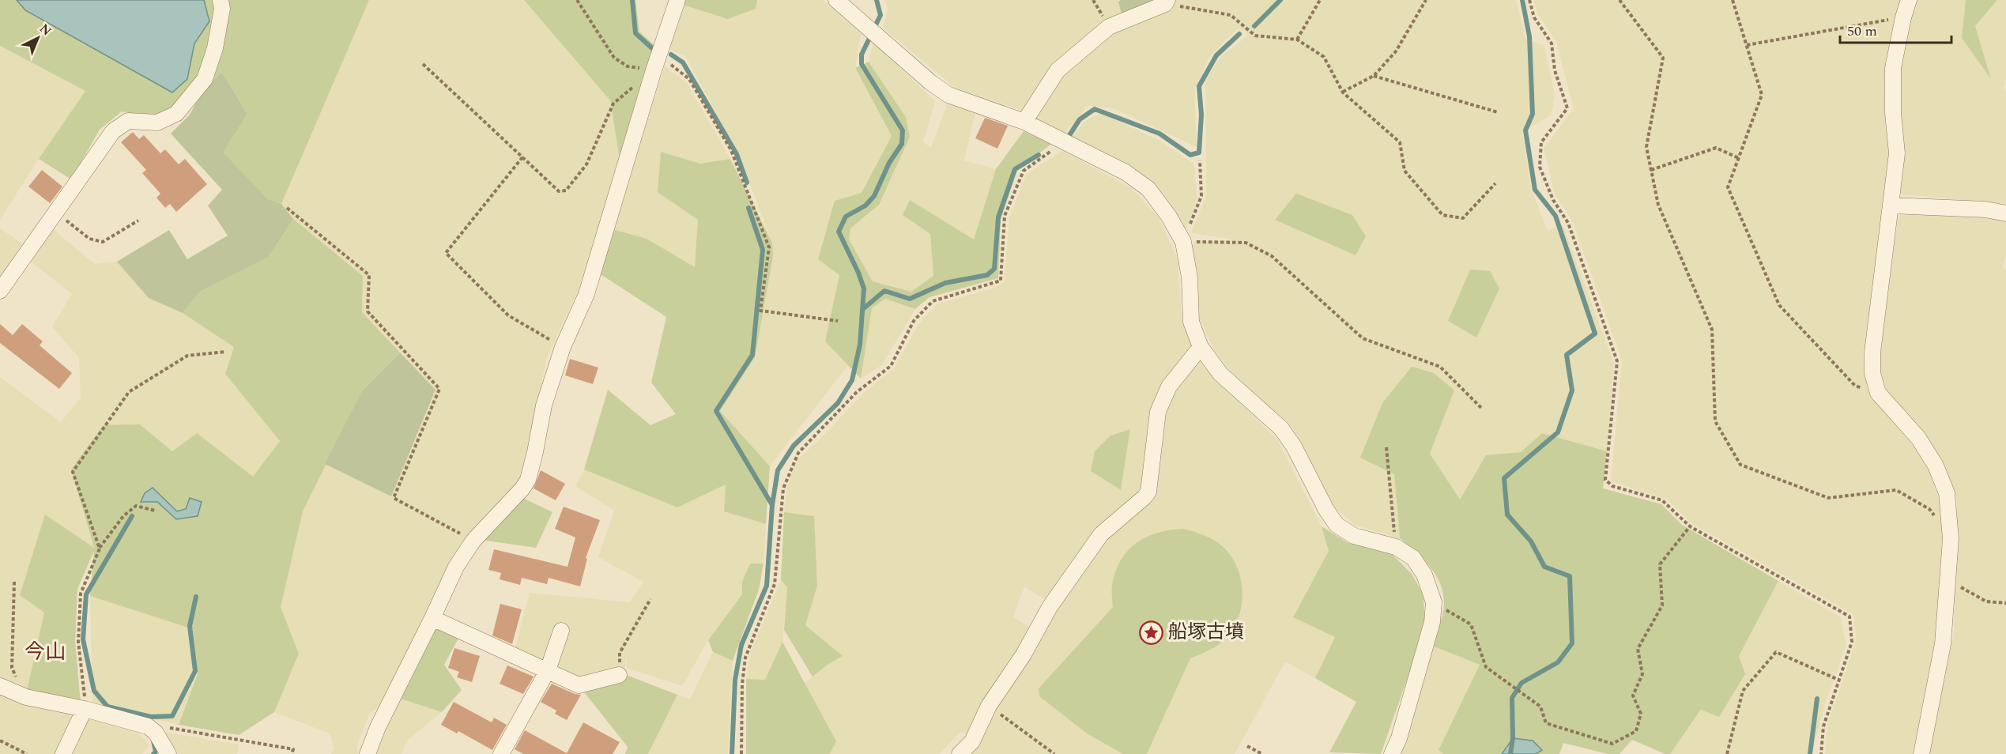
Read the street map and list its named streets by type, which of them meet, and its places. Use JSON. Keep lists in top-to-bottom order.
{
  "districts": ["今山"],
  "places": {
    "place": ["船塚古墳"]
  },
  "scale_bar": "50 m",
  "north": "top right"
}
